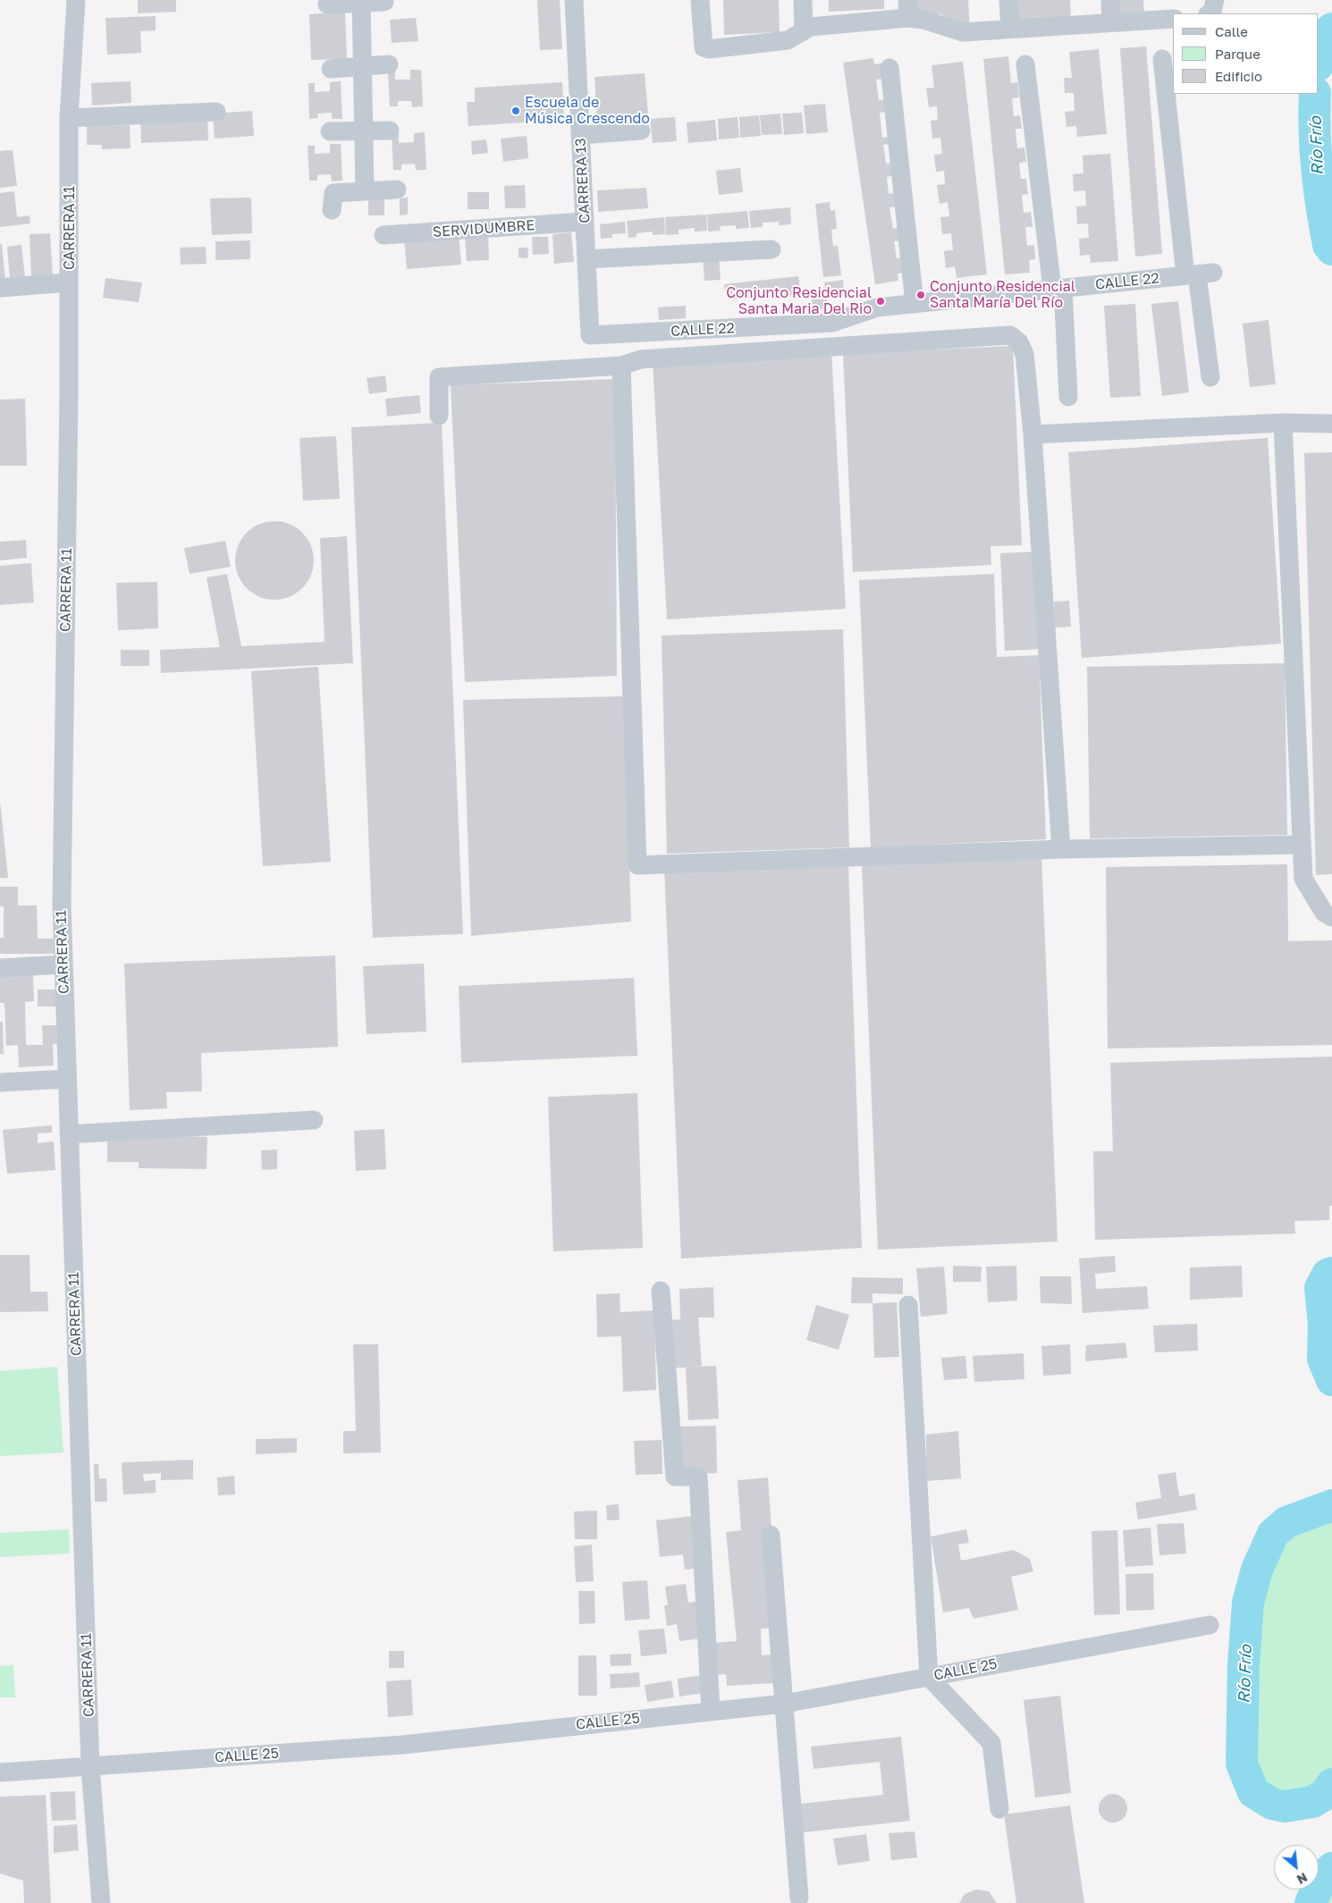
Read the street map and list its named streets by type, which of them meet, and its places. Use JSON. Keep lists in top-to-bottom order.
{
  "streets": {
    "street": [
      "CARRERA 13",
      "CARRERA 11",
      "SERVIDUMBRE",
      "CALLE 22",
      "CALLE 25"
    ]
  },
  "crossings": [
    ["CARRERA 13", "SERVIDUMBRE"],
    ["CARRERA 13", "CALLE 22"],
    ["CARRERA 11", "CALLE 25"]
  ],
  "water": ["Río Frío"],
  "places": ["Escuela de Música Crescendo", "Conjunto Residencial Santa María Del Río", "Conjunto Residencial Santa Maria Del Rio"],
  "legend": ["Calle", "Parque", "Edificio"],
  "north": "bottom right"
}
